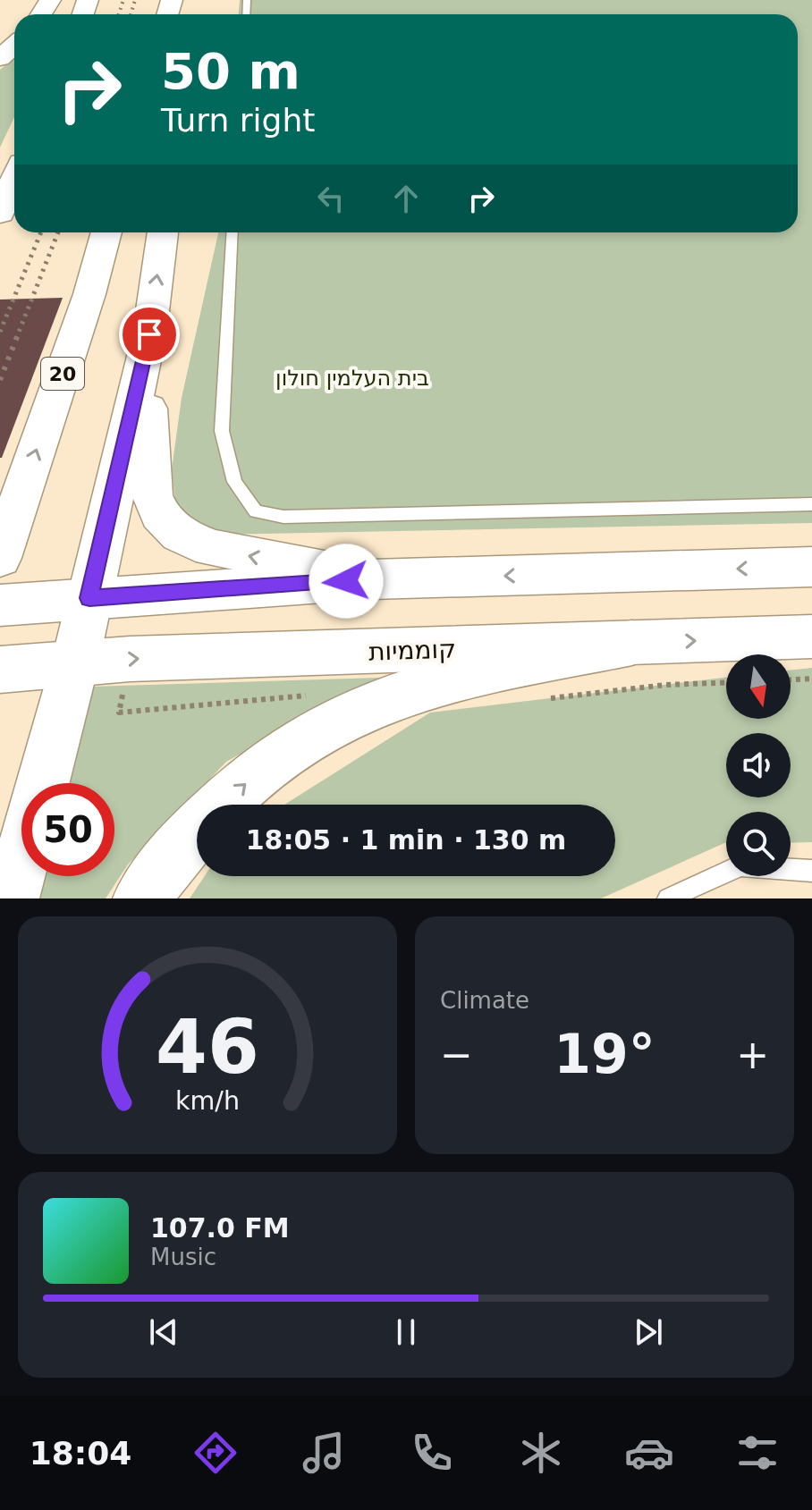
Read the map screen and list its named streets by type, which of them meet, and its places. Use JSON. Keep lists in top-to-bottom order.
{
  "streets": {
    "main road": ["20", "קוממיות"]
  },
  "parks": ["בית העלמין חולון"],
  "north": "bottom",
  "page": {
    "turn": ["50 m", "Turn right"],
    "limit": "50",
    "trip": "18:05 · 1 min · 130 m",
    "tile": "Climate",
    "heat": ["−", "19°", "+"],
    "song": ["107.0 FM", "Music"],
    "tabs": "18:04",
    "gauge": ["46", "km/h"]
  }
}
